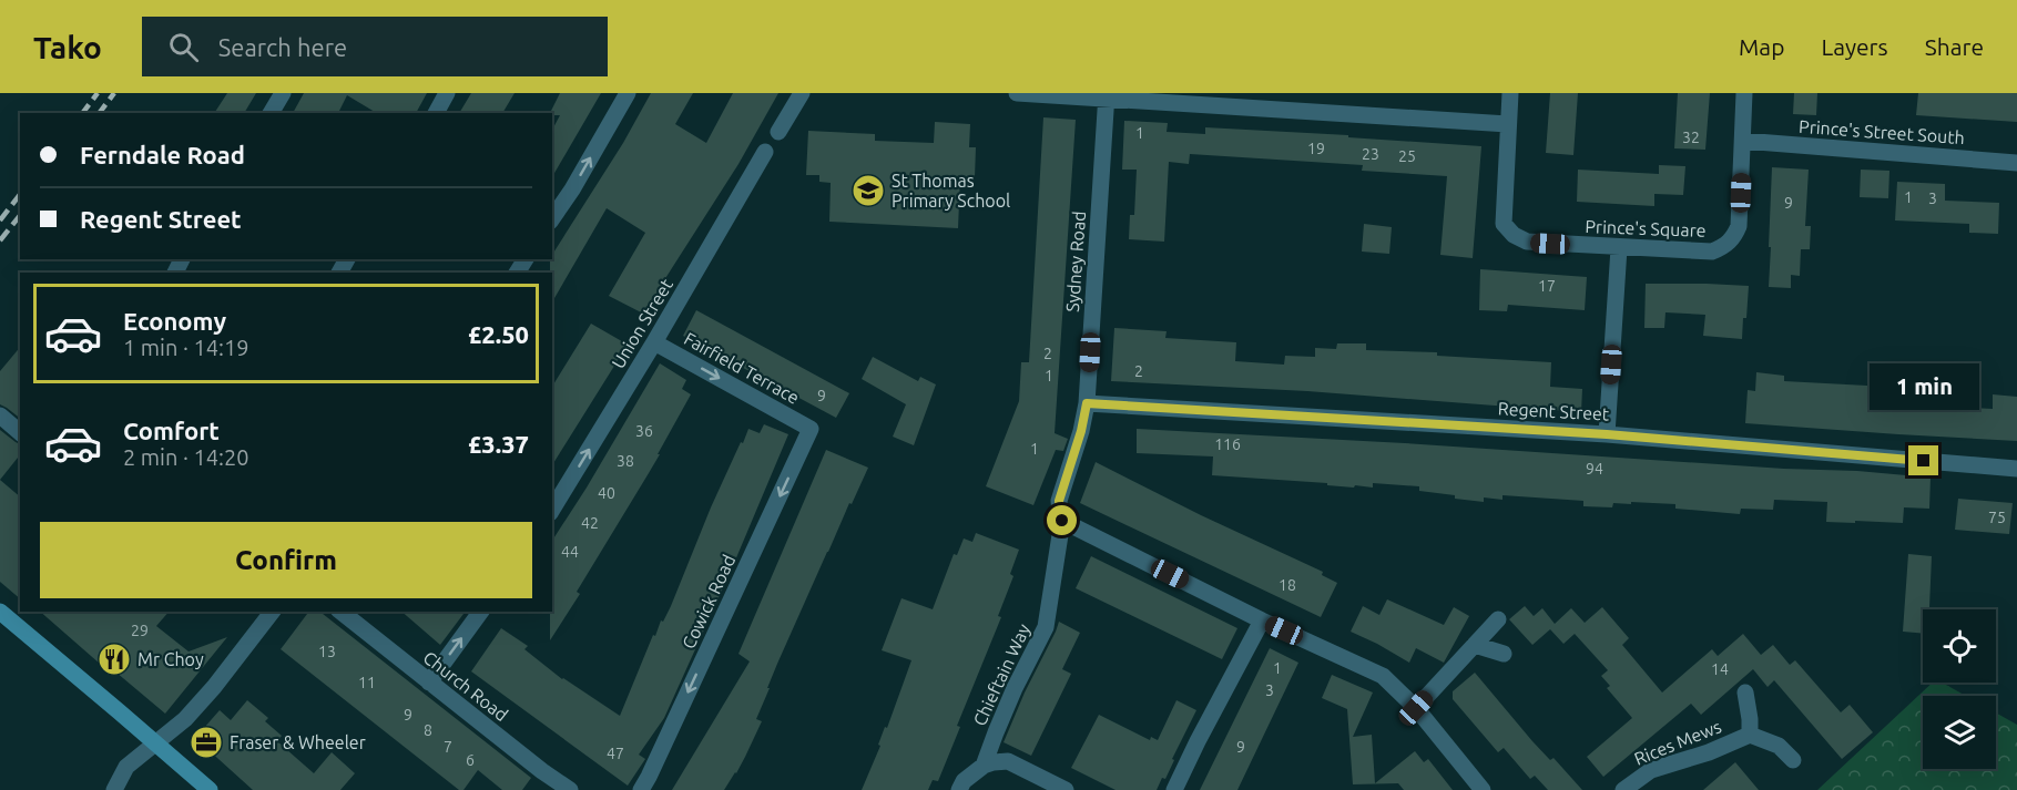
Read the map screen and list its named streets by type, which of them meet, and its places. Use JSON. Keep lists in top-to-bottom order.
{
  "streets": {
    "street": [
      "Prince's Street South",
      "Prince's Square",
      "Sydney Road",
      "Union Street",
      "Fairfield Terrace",
      "Regent Street",
      "Cowick Road",
      "Chieftain Way",
      "Church Road",
      "Rices Mews"
    ]
  },
  "crossings": [
    ["Prince's Street South", "Prince's Square"],
    ["Sydney Road", "Regent Street"],
    ["Sydney Road", "Chieftain Way"],
    ["Union Street", "Fairfield Terrace"],
    ["Fairfield Terrace", "Cowick Road"]
  ],
  "one_way": ["Union Street", "Fairfield Terrace", "Cowick Road"],
  "places": {
    "school or university": ["St Thomas Primary School"],
    "restaurant": ["Mr Choy"],
    "office": ["Fraser & Wheeler"]
  },
  "house_numbers": [
    "1",
    "32",
    "19",
    "23",
    "25",
    "1",
    "3",
    "9",
    "17",
    "2",
    "2",
    "1",
    "9",
    "36",
    "116",
    "1",
    "38",
    "94",
    "40",
    "75",
    "42",
    "44",
    "18",
    "29",
    "13",
    "1",
    "14",
    "11",
    "3",
    "9",
    "8",
    "7",
    "9",
    "47",
    "6"
  ],
  "page": {
    "header": "Tako",
    "search": "Search here",
    "nav": ["Map", "Layers", "Share"],
    "banner": ["Ferndale Road", "Regent Street"],
    "list": [
      {
        "name": "Economy",
        "note": "1 min · 14:19",
        "value": "£2.50"
      },
      {
        "name": "Comfort",
        "note": "2 min · 14:20",
        "value": "£3.37"
      }
    ],
    "bubble": "1 min",
    "buttons": "Confirm"
  }
}
